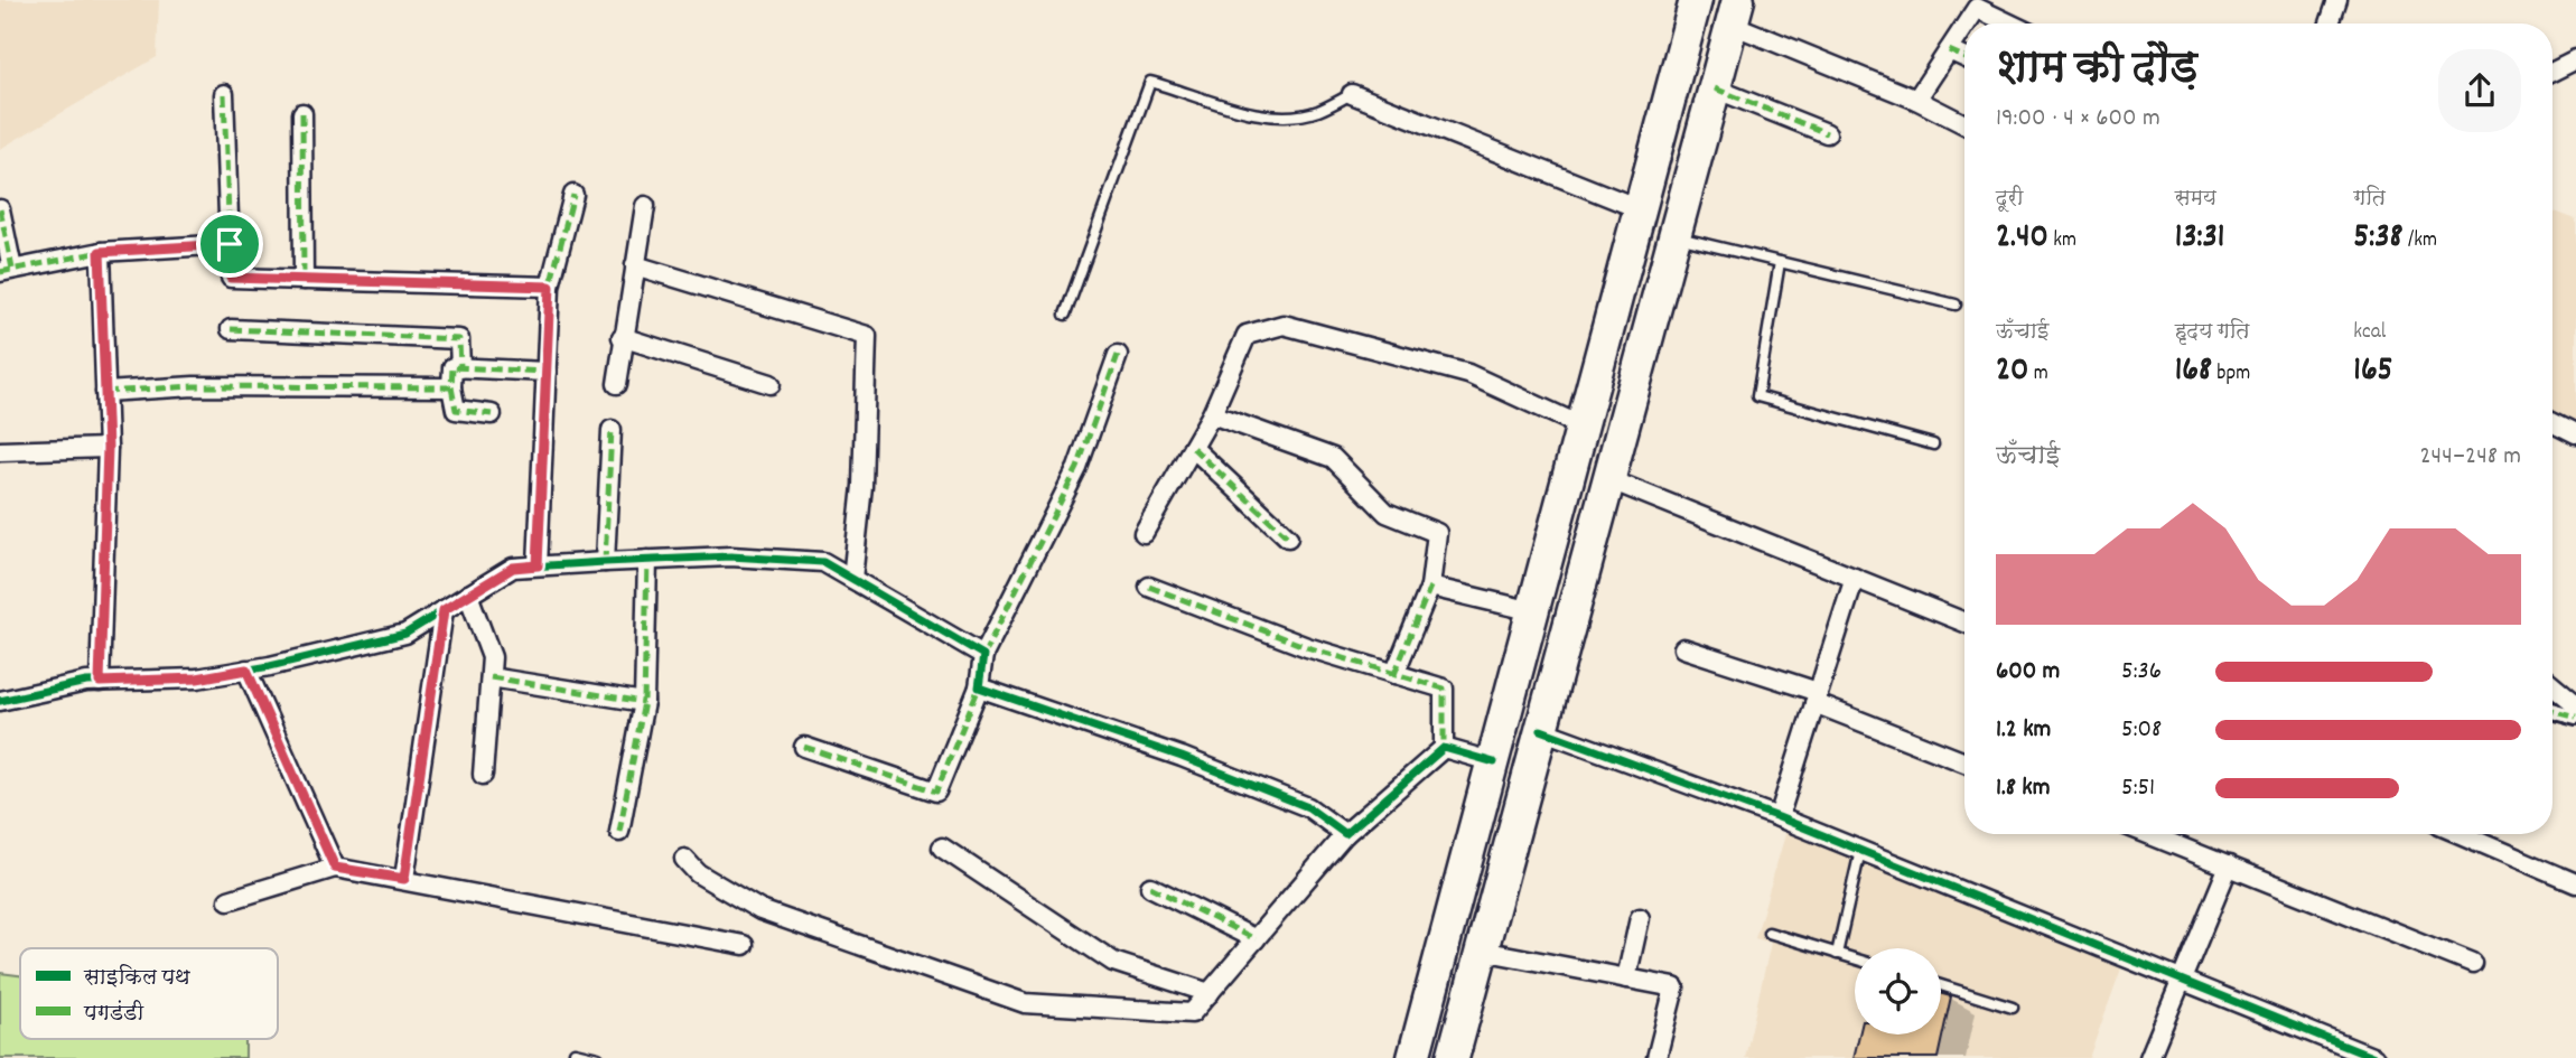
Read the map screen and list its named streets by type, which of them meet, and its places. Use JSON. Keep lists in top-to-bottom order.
{
  "legend": ["साइकिल पथ", "पगडंडी"],
  "page": {
    "heading": ["शाम की दौड़", "19:00 · 4 × 600 m"],
    "stats": [
      ["दूरी", "2.40 km"],
      ["समय", "13:31"],
      ["गति", "5:38 /km"],
      ["ऊँचाई", "20 m"],
      ["हृदय गति", "168 bpm"],
      ["kcal", "165"]
    ],
    "chart": ["ऊँचाई", "244–248 m"],
    "list": [
      {
        "name": "600 m",
        "note": "5:36"
      },
      {
        "name": "1.2 km",
        "note": "5:08"
      },
      {
        "name": "1.8 km",
        "note": "5:51"
      }
    ]
  }
}
